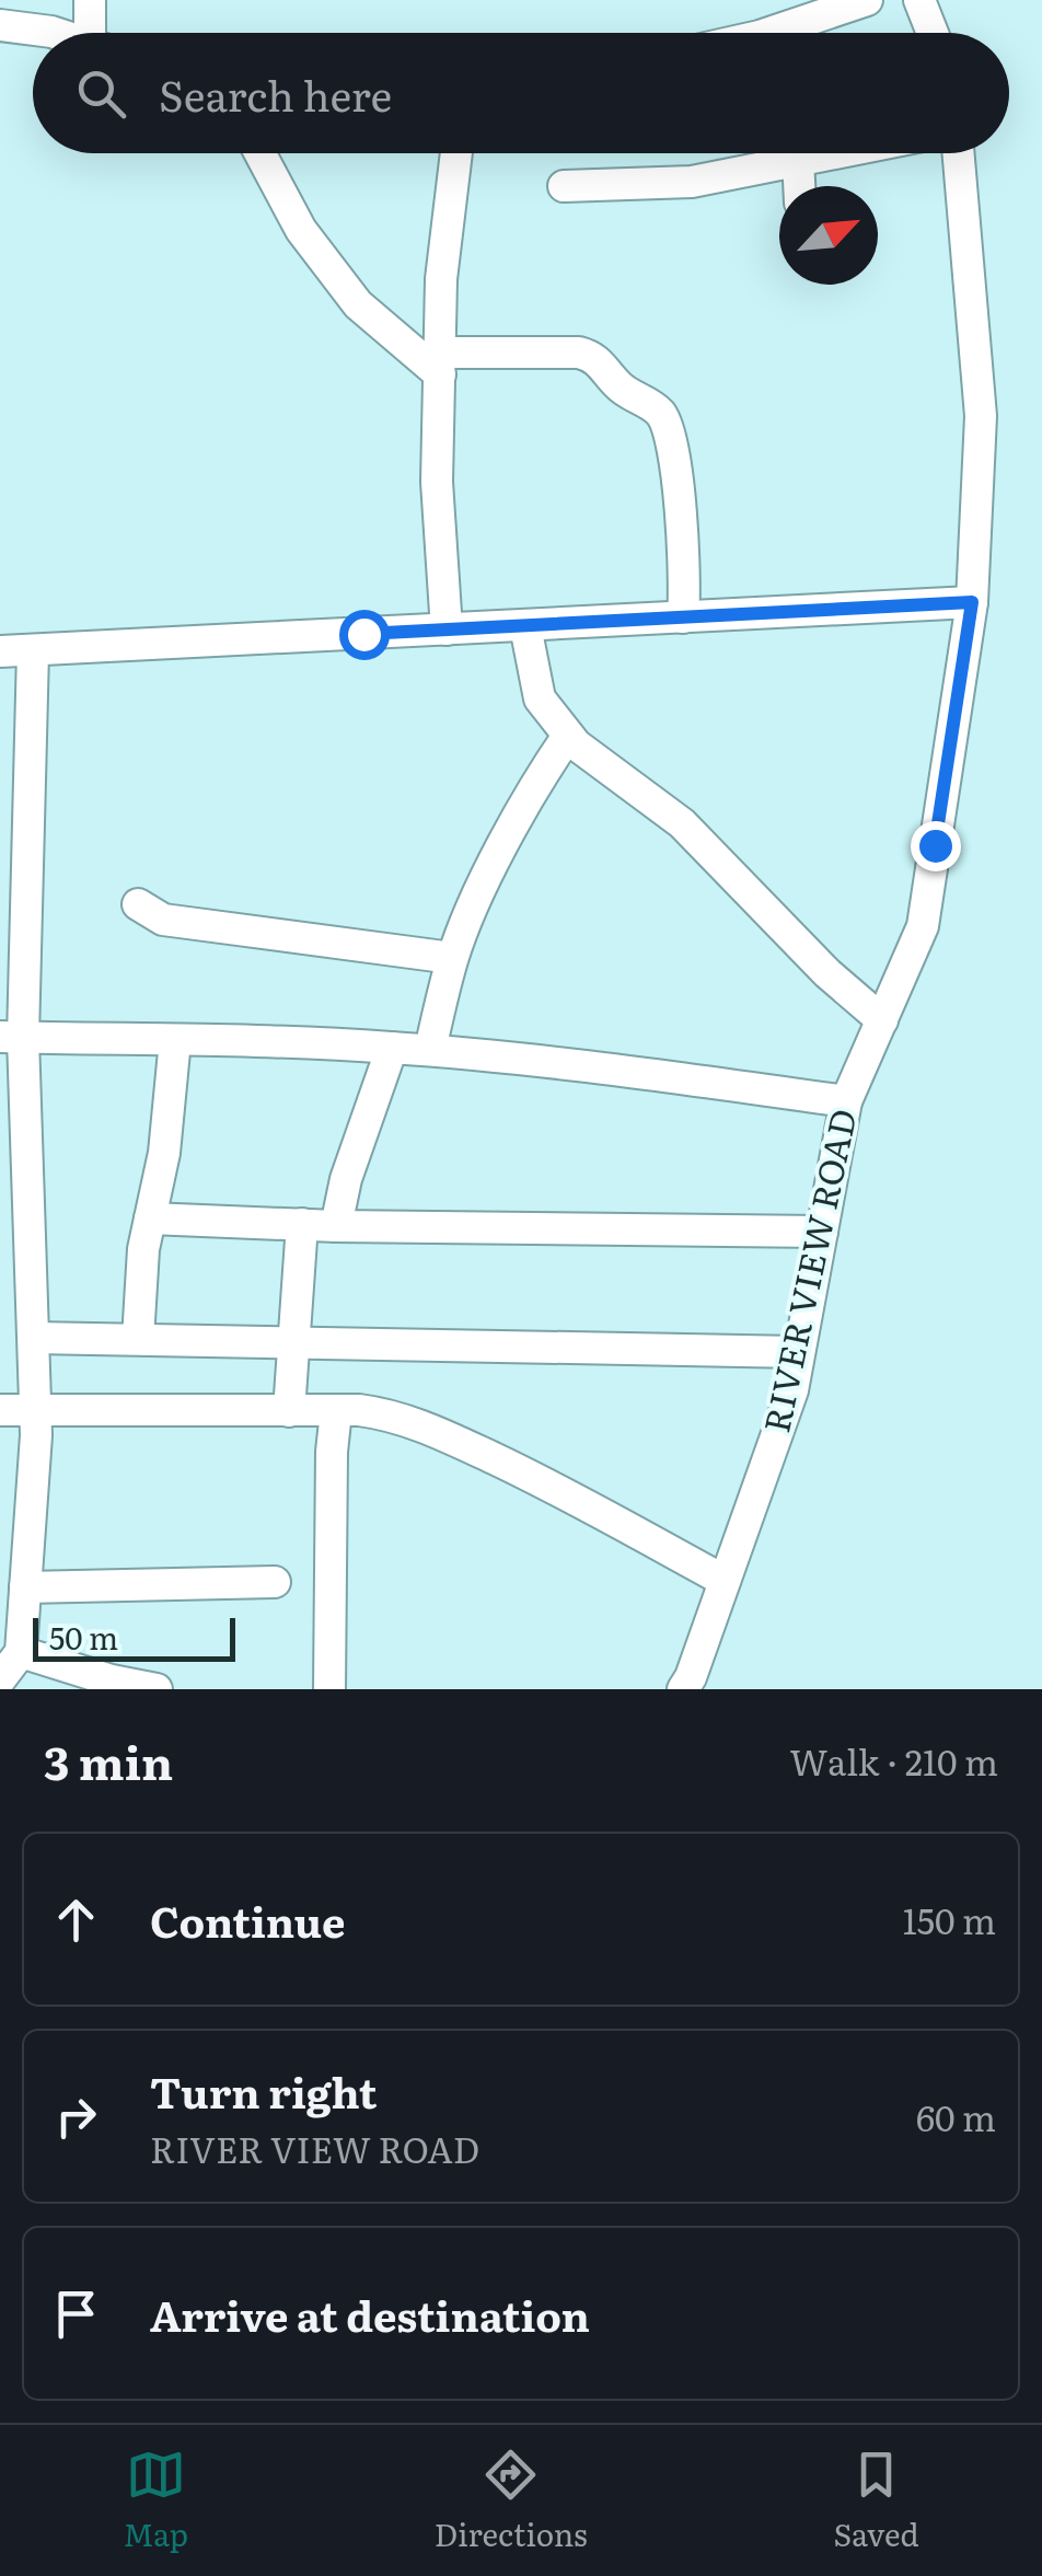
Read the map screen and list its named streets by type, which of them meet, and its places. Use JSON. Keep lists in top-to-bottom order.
{
  "streets": {
    "street": ["RIVER VIEW ROAD"]
  },
  "scale_bar": "50 m",
  "north": "top right",
  "page": {
    "search": "Search here",
    "scale": "50 m",
    "heading": ["3 min", "Walk · 210 m"],
    "list": [
      ["Continue", "150 m"],
      ["Turn right", "RIVER VIEW ROAD", "60 m"],
      "Arrive at destination"
    ],
    "nav": ["Map", "Directions", "Saved"]
  }
}
